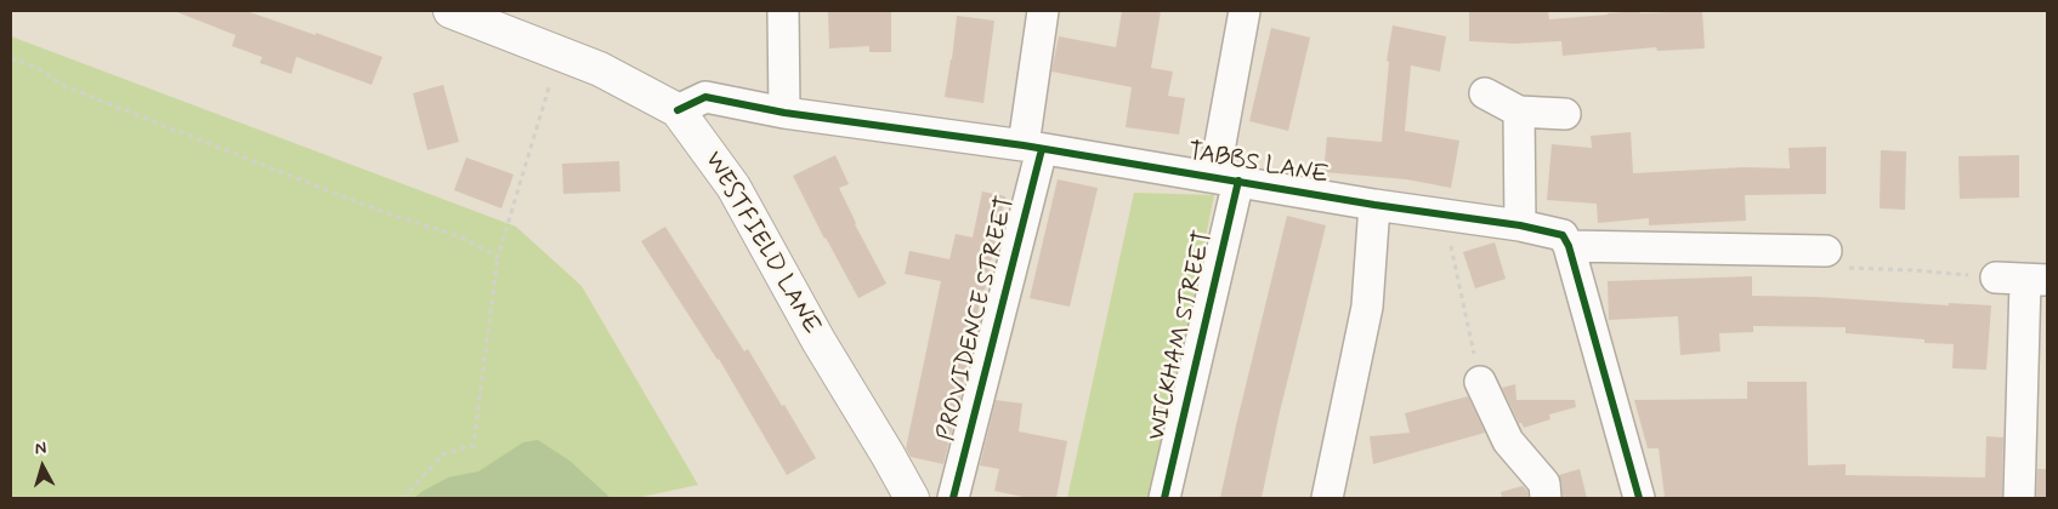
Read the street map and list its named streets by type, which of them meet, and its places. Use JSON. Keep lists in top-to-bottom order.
{
  "streets": {
    "main road": ["WESTFIELD LANE"],
    "street": ["TABBS LANE", "PROVIDENCE STREET", "WICKHAM STREET"]
  },
  "crossings": [
    ["TABBS LANE", "WESTFIELD LANE"],
    ["TABBS LANE", "PROVIDENCE STREET"],
    ["TABBS LANE", "WICKHAM STREET"]
  ],
  "north": "top"
}
